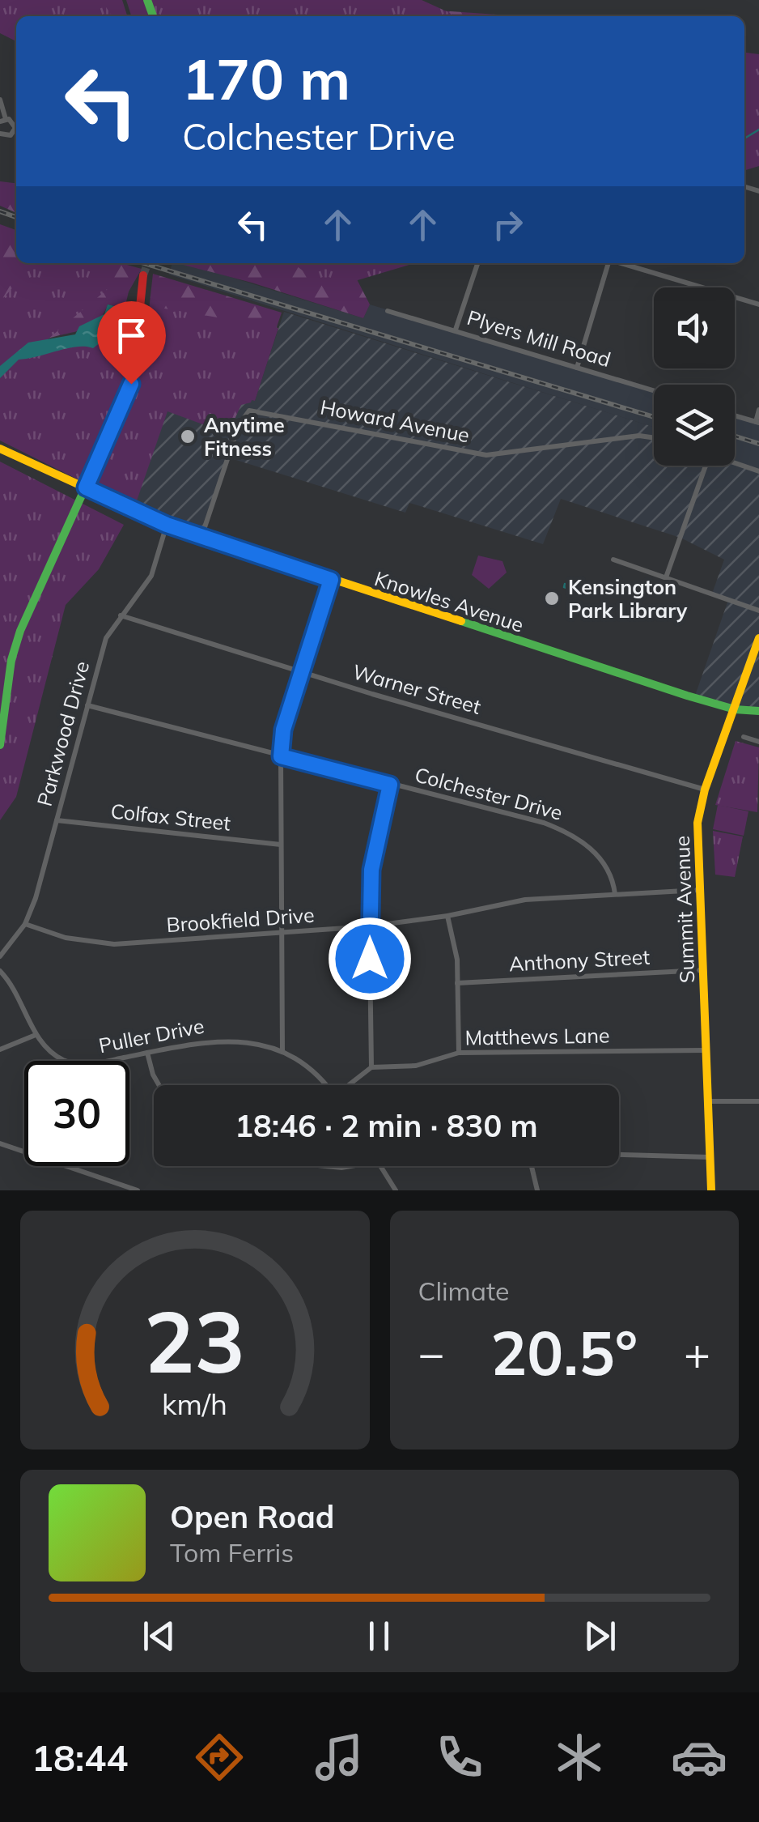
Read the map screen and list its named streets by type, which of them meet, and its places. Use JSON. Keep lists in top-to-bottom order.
{
  "streets": {
    "street": [
      "Plyers Mill Road",
      "Howard Avenue",
      "Knowles Avenue",
      "Warner Street",
      "Parkwood Drive",
      "Colchester Drive",
      "Colfax Street",
      "Summit Avenue",
      "Brookfield Drive",
      "Anthony Street",
      "Puller Drive",
      "Matthews Lane"
    ]
  },
  "crossings": [
    ["Howard Avenue", "Knowles Avenue"],
    ["Knowles Avenue", "Parkwood Drive"],
    ["Knowles Avenue", "Summit Avenue"],
    ["Warner Street", "Parkwood Drive"],
    ["Warner Street", "Summit Avenue"],
    ["Parkwood Drive", "Colchester Drive"],
    ["Parkwood Drive", "Colfax Street"],
    ["Parkwood Drive", "Brookfield Drive"],
    ["Colchester Drive", "Brookfield Drive"],
    ["Summit Avenue", "Brookfield Drive"],
    ["Summit Avenue", "Anthony Street"],
    ["Summit Avenue", "Matthews Lane"]
  ],
  "places": ["Anytime Fitness", "Kensington Park Library"],
  "page": {
    "turn": ["170 m", "Colchester Drive"],
    "limit": "30",
    "trip": "18:46 · 2 min · 830 m",
    "tile": "Climate",
    "heat": ["−", "20.5°", "+"],
    "song": ["Open Road", "Tom Ferris"],
    "tabs": "18:44",
    "gauge": ["23", "km/h"]
  }
}
